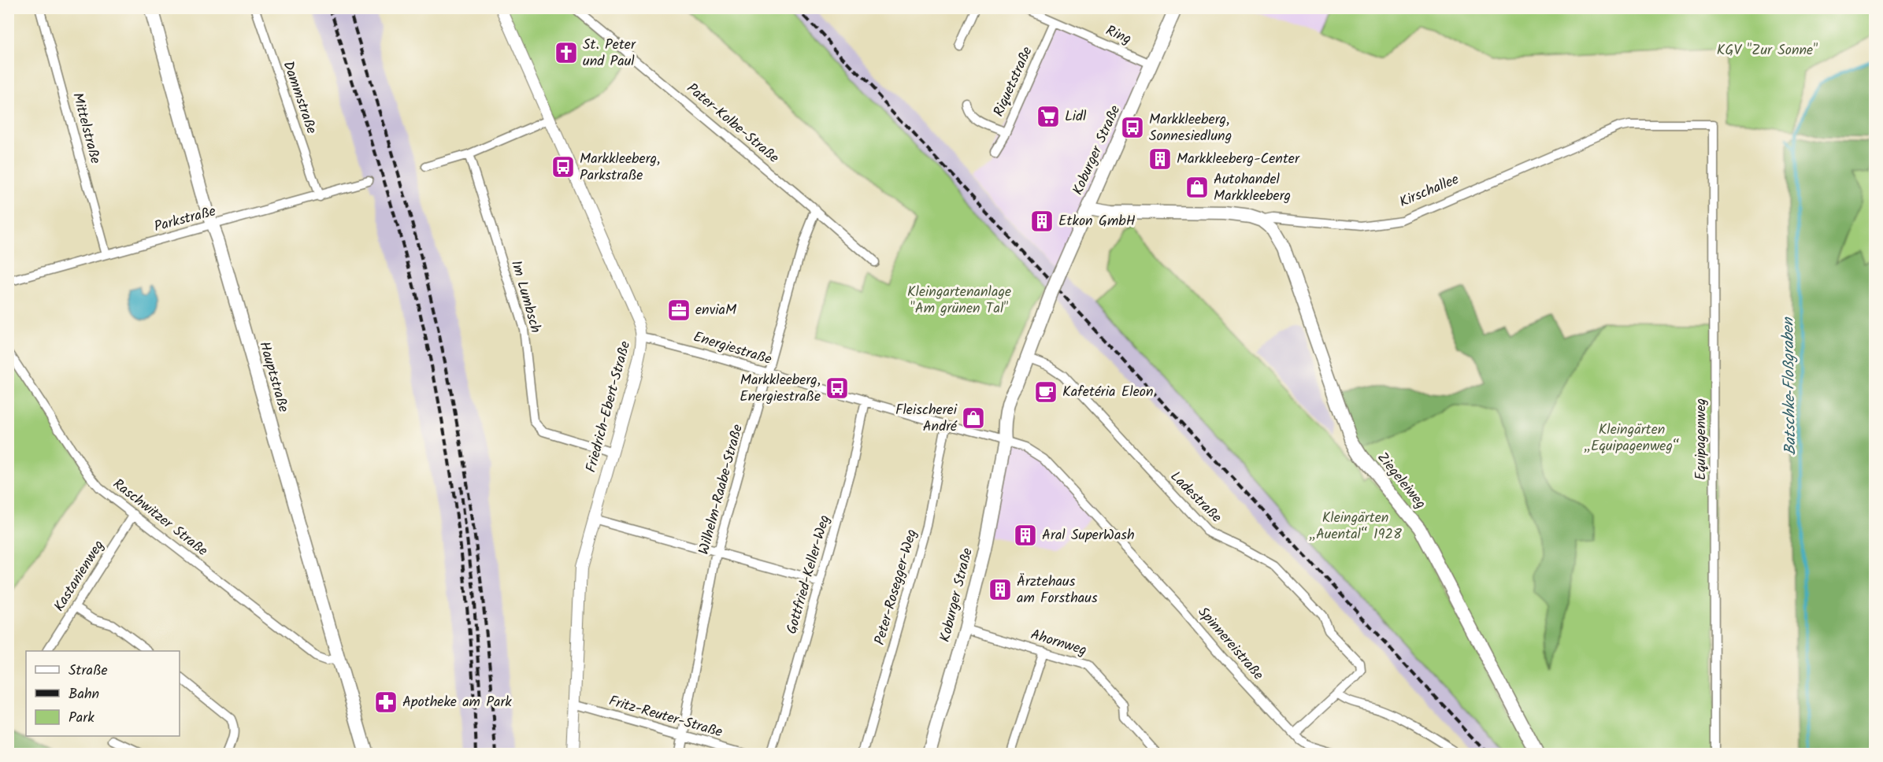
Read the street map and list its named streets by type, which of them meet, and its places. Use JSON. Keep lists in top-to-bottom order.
{
  "streets": {
    "main road": [
      "Koburger Straße",
      "Kirschallee",
      "Hauptstraße",
      "Ziegeleiweg"
    ],
    "street": [
      "Ring",
      "Riquetstraße",
      "Dammstraße",
      "Pater-Kolbe-Straße",
      "Mittelstraße",
      "Parkstraße",
      "Im Lumbsch",
      "Energiestraße",
      "Friedrich-Ebert-Straße",
      "Equipagenweg",
      "Wilhelm-Raabe-Straße",
      "Ladestraße",
      "Raschwitzer Straße",
      "Gottfried-Keller-Weg",
      "Kastanienweg",
      "Peter-Rosegger-Weg",
      "Ahornweg",
      "Spinnereistraße",
      "Fritz-Reuter-Straße"
    ]
  },
  "crossings": [
    ["Ring", "Riquetstraße"],
    ["Ring", "Koburger Straße"],
    ["Dammstraße", "Parkstraße"],
    ["Pater-Kolbe-Straße", "Wilhelm-Raabe-Straße"],
    ["Mittelstraße", "Parkstraße"],
    ["Koburger Straße", "Kirschallee"],
    ["Koburger Straße", "Energiestraße"],
    ["Koburger Straße", "Ladestraße"],
    ["Koburger Straße", "Ahornweg"],
    ["Koburger Straße", "Spinnereistraße"],
    ["Kirschallee", "Equipagenweg"],
    ["Kirschallee", "Ziegeleiweg"],
    ["Parkstraße", "Hauptstraße"],
    ["Im Lumbsch", "Friedrich-Ebert-Straße"],
    ["Energiestraße", "Friedrich-Ebert-Straße"],
    ["Energiestraße", "Wilhelm-Raabe-Straße"],
    ["Energiestraße", "Gottfried-Keller-Weg"],
    ["Energiestraße", "Peter-Rosegger-Weg"],
    ["Energiestraße", "Spinnereistraße"],
    ["Hauptstraße", "Raschwitzer Straße"],
    ["Friedrich-Ebert-Straße", "Fritz-Reuter-Straße"],
    ["Wilhelm-Raabe-Straße", "Fritz-Reuter-Straße"],
    ["Raschwitzer Straße", "Kastanienweg"]
  ],
  "water": ["Batschke‐Floßgraben"],
  "parks": [
    "KGV \"Zur Sonne\"",
    "Kleingartenanlage \"Am grünen Tal\"",
    "Kleingärten „Equipagenweg“",
    "Kleingärten „Auental“ 1928"
  ],
  "places": {
    "church": ["St. Peter und Paul"],
    "supermarket": ["Lidl"],
    "bus stop": ["Markkleeberg, Sonnesiedlung", "Markkleeberg, Parkstraße", "Markkleeberg, Energiestraße"],
    "building": [
      "Markkleeberg-Center",
      "Etkon GmbH",
      "Aral SuperWash",
      "Ärztehaus am Forsthaus"
    ],
    "shop": ["Autohandel Markkleeberg", "Fleischerei André"],
    "office": ["enviaM"],
    "cafe": ["Kafetéria Eleon"],
    "pharmacy": ["Apotheke am Park"]
  },
  "legend": ["Straße", "Bahn", "Park"]
}
